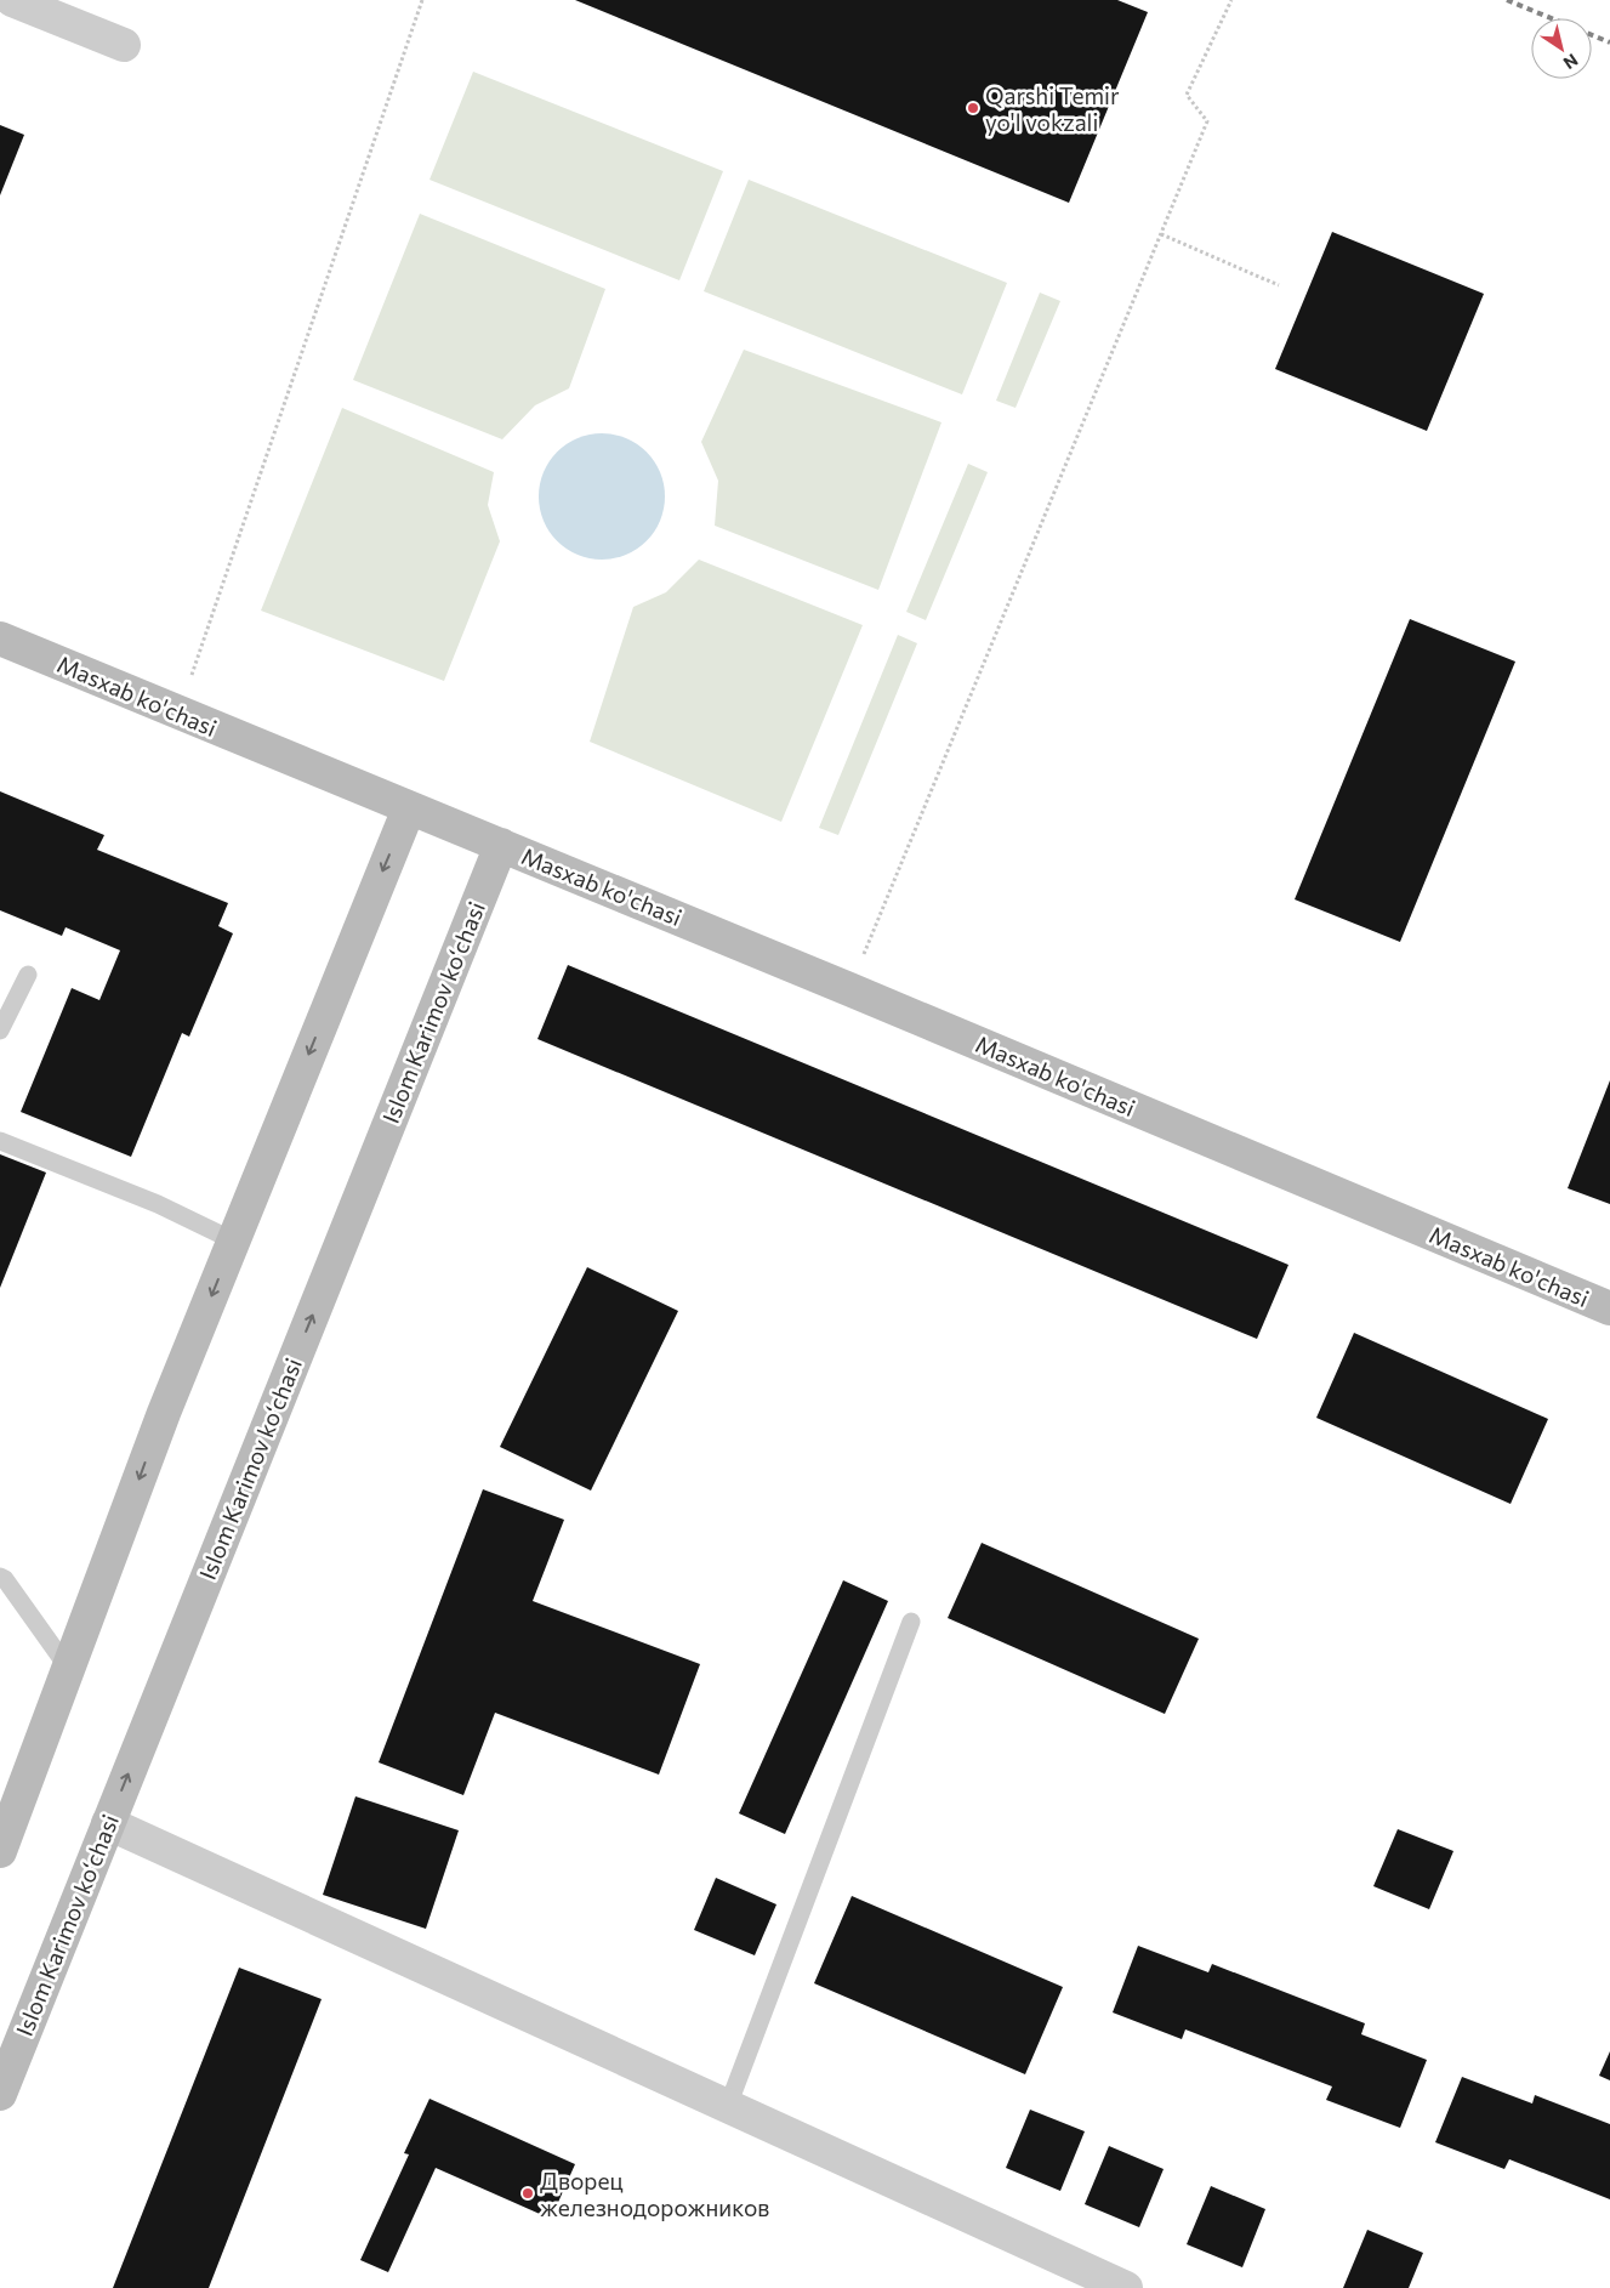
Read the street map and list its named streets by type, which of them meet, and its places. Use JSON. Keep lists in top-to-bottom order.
{
  "streets": {
    "main road": ["Masxab ko'chasi", "Islom Karimov ko‘chasi"]
  },
  "crossings": [
    ["Masxab ko'chasi", "Islom Karimov ko‘chasi"]
  ],
  "places": ["Qarshi Temir yo'l vokzali", "Дворец железнодорожников"],
  "north": "bottom right"
}
